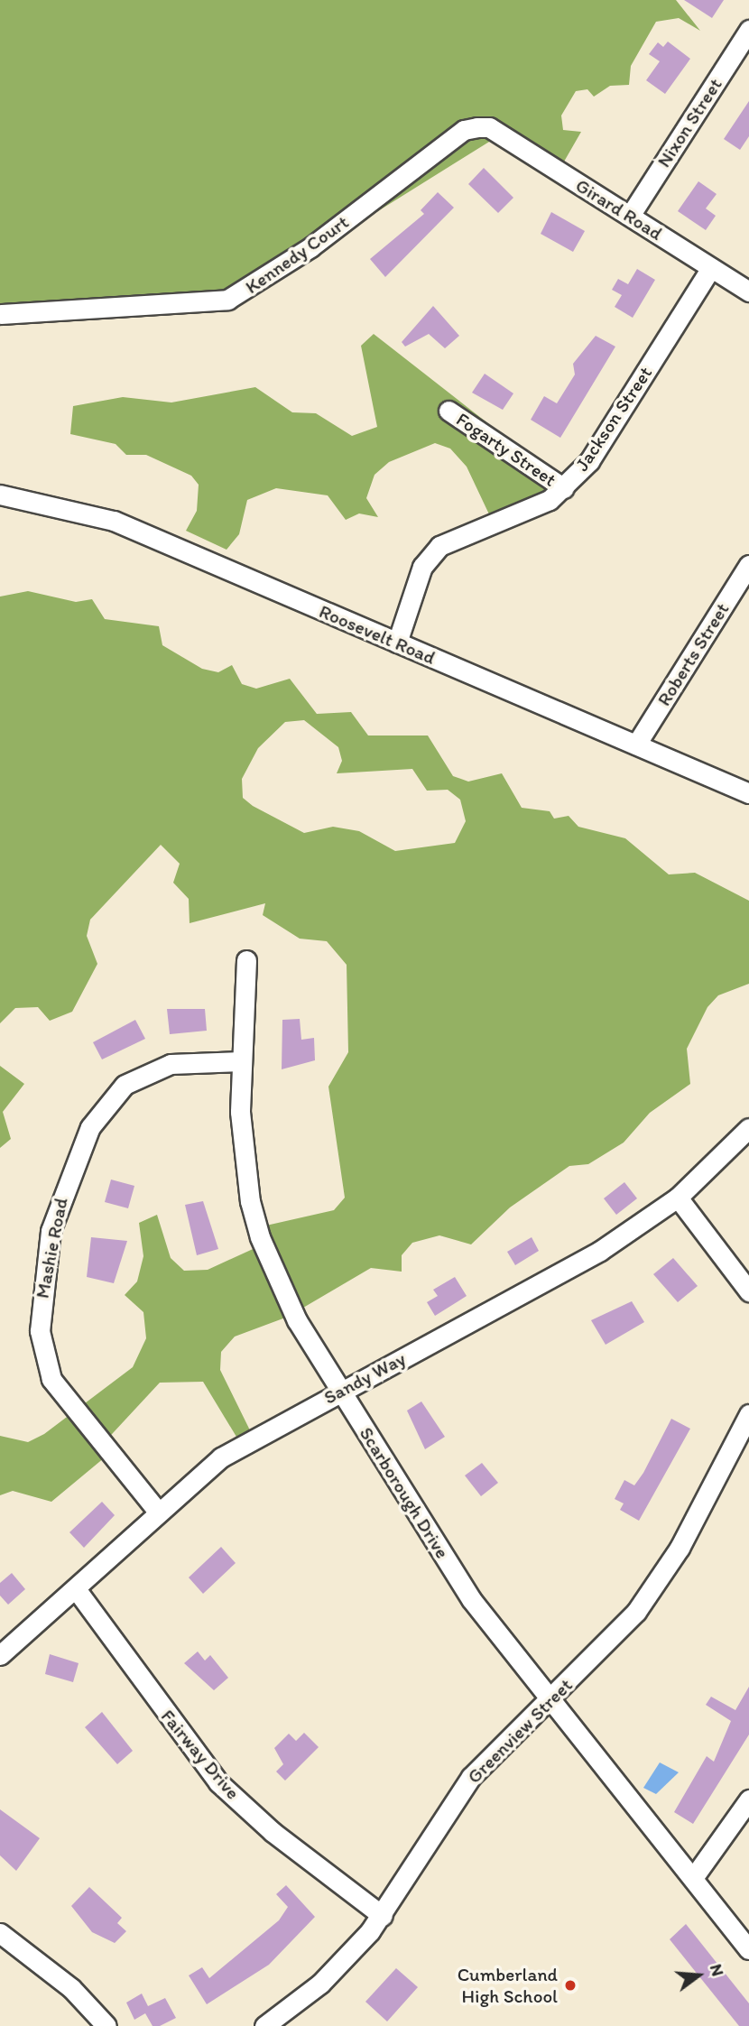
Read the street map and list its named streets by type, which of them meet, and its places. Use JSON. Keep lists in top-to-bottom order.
{
  "streets": {
    "street": [
      "Nixon Street",
      "Girard Road",
      "Kennedy Court",
      "Jackson Street",
      "Fogarty Street",
      "Roosevelt Road",
      "Roberts Street",
      "Mashie Road",
      "Sandy Way",
      "Scarborough Drive",
      "Greenview Street",
      "Fairway Drive"
    ]
  },
  "crossings": [
    ["Nixon Street", "Girard Road"],
    ["Girard Road", "Kennedy Court"],
    ["Girard Road", "Jackson Street"],
    ["Jackson Street", "Fogarty Street"],
    ["Jackson Street", "Roosevelt Road"],
    ["Roosevelt Road", "Roberts Street"],
    ["Mashie Road", "Sandy Way"],
    ["Mashie Road", "Scarborough Drive"],
    ["Sandy Way", "Scarborough Drive"],
    ["Sandy Way", "Fairway Drive"],
    ["Scarborough Drive", "Greenview Street"],
    ["Greenview Street", "Fairway Drive"]
  ],
  "places": ["Cumberland High School"],
  "north": "right"
}
